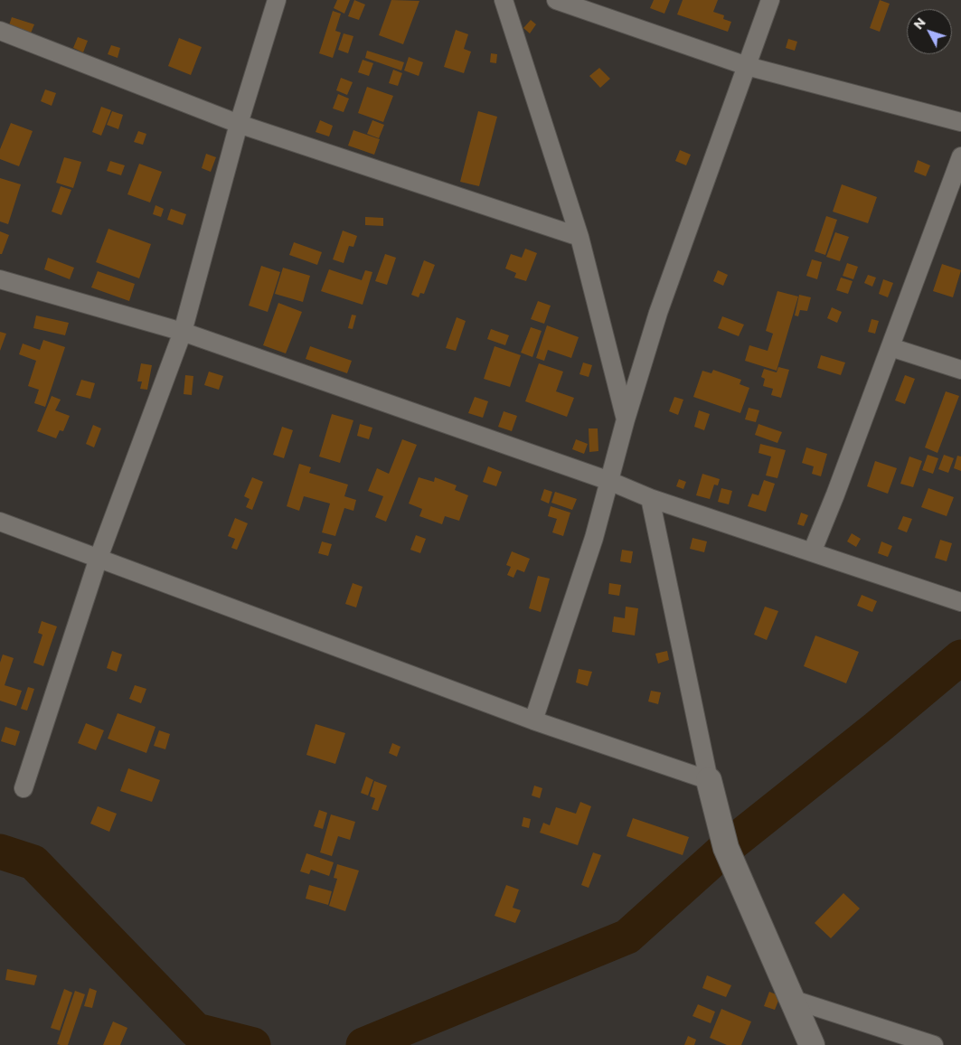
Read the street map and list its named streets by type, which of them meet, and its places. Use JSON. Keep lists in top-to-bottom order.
{
  "north": "top left"
}
